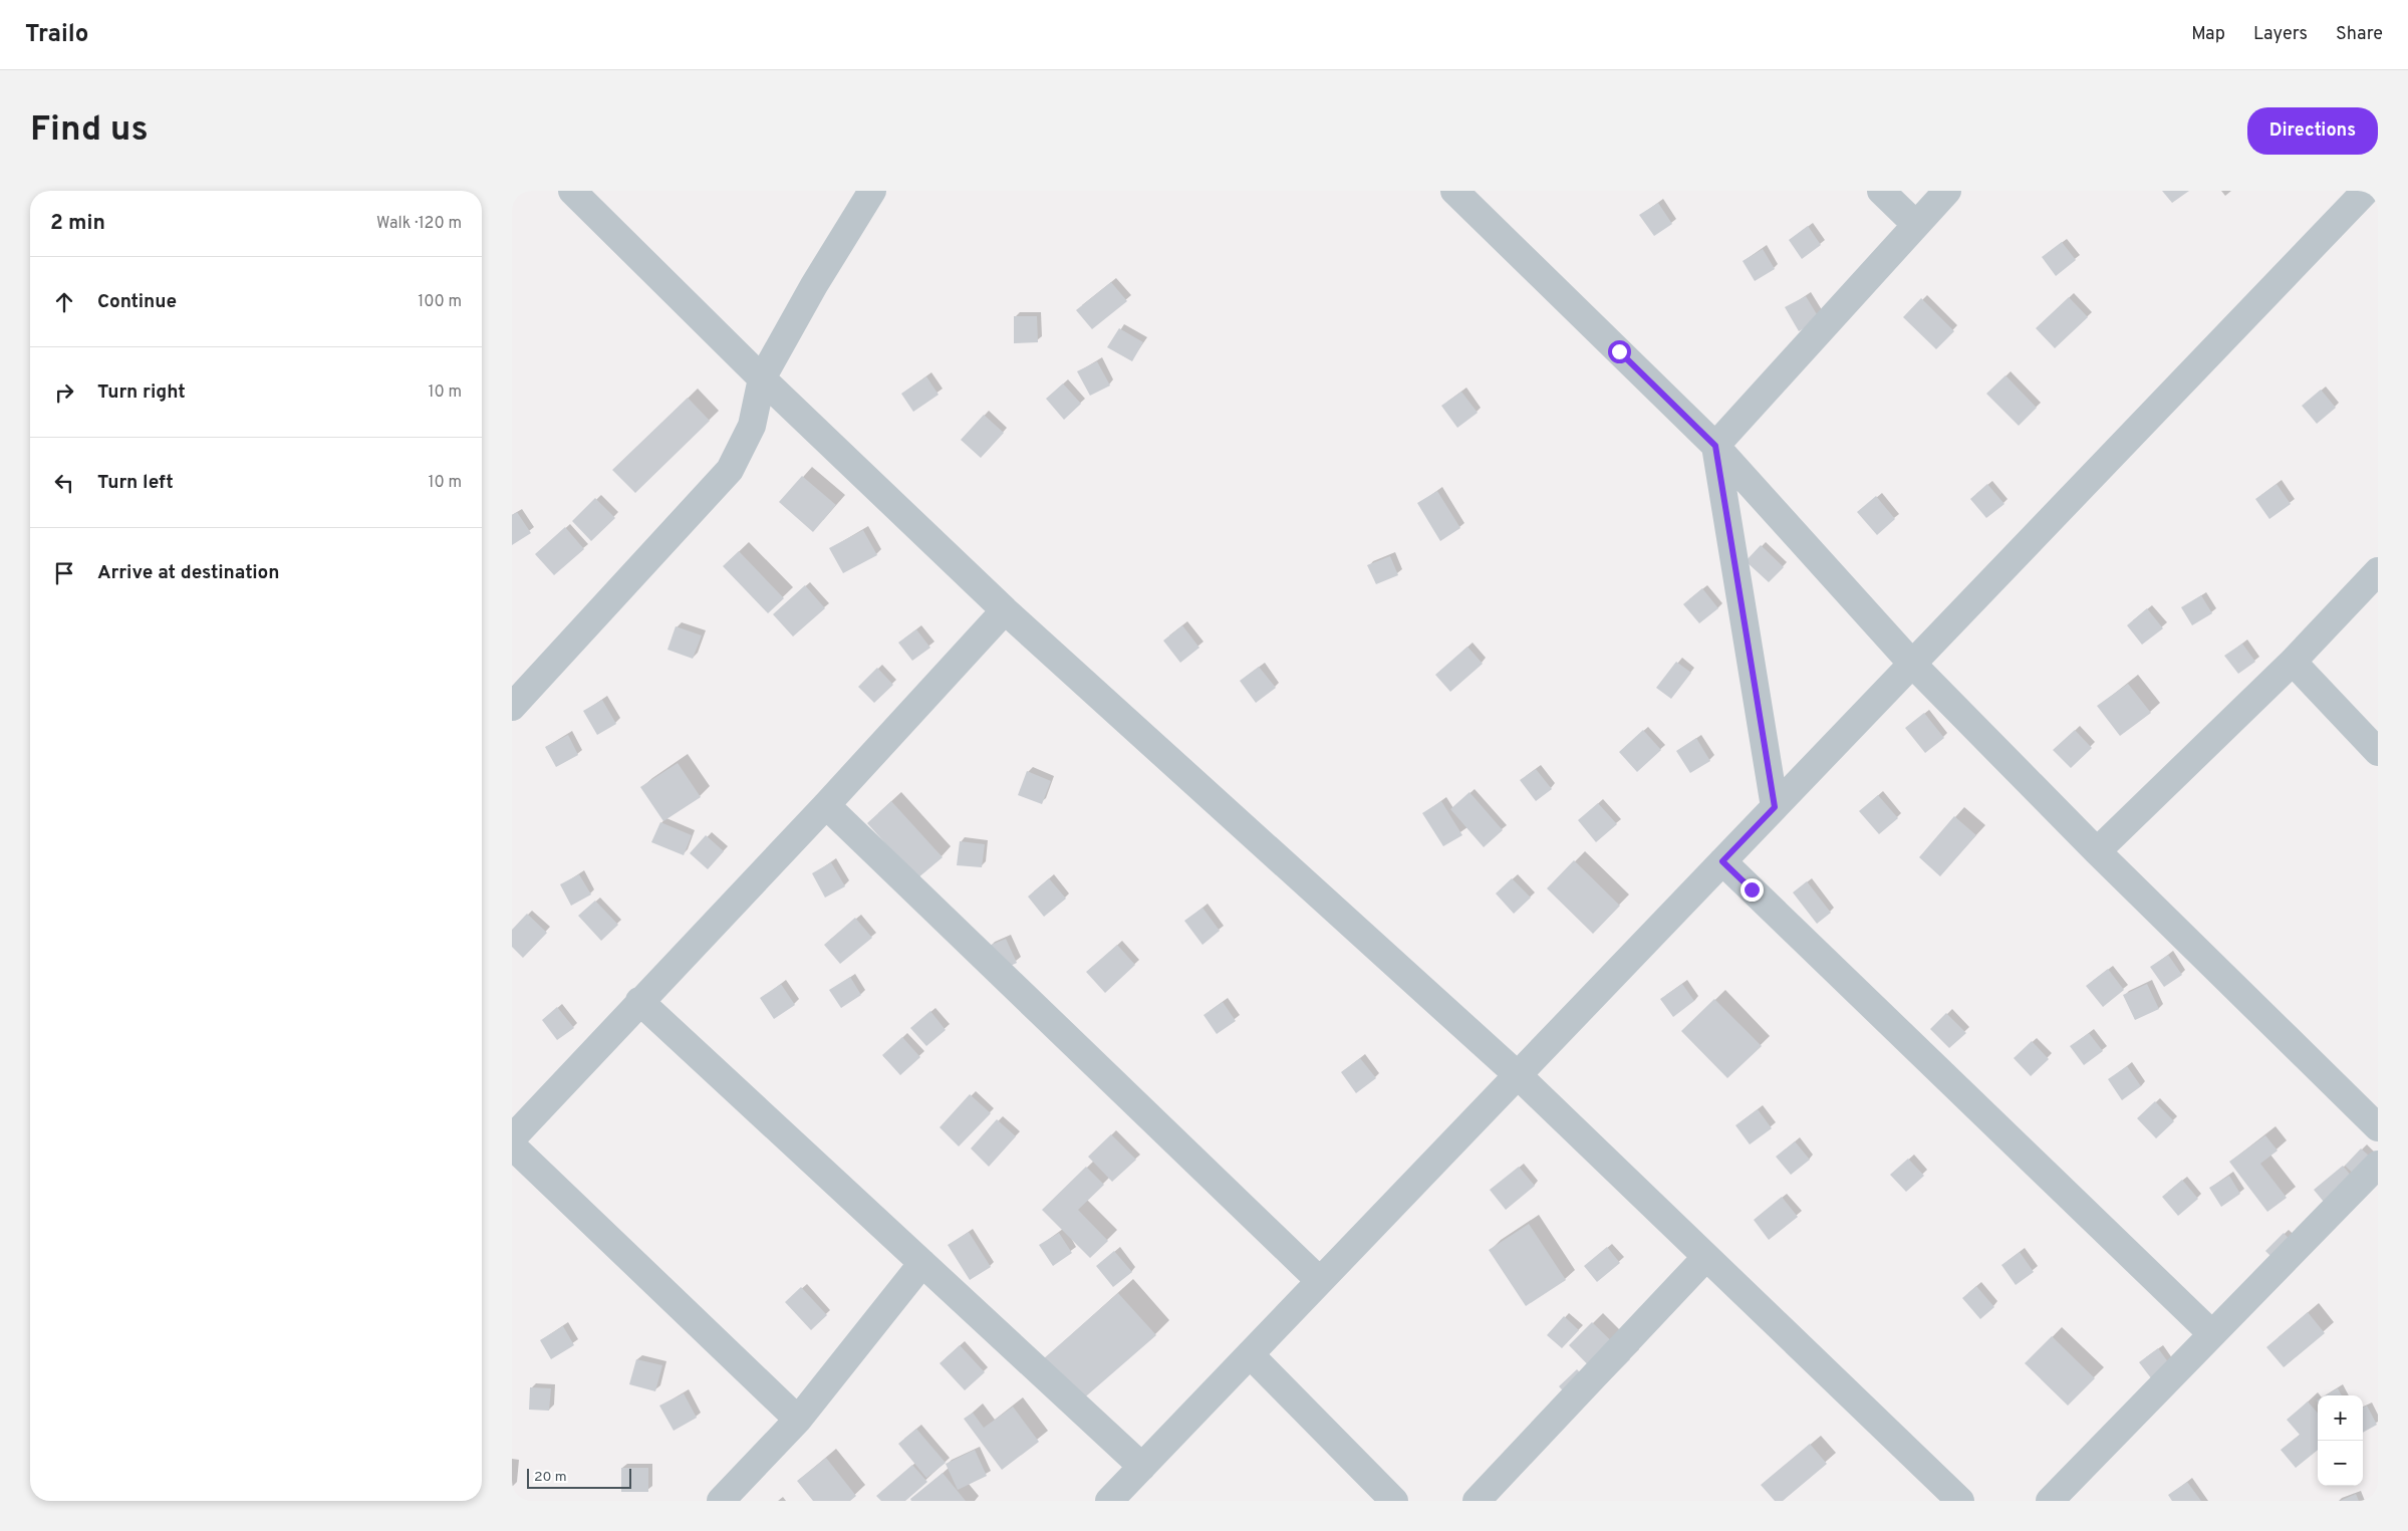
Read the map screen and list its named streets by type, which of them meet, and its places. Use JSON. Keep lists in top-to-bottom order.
{
  "scale_bar": "20 m",
  "page": {
    "header": "Trailo",
    "nav": ["Map", "Layers", "Share"],
    "buttons": "Directions",
    "title": "Find us",
    "heading": ["2 min", "Walk · 120 m"],
    "list": [
      ["Continue", "100 m"],
      ["Turn right", "10 m"],
      ["Turn left", "10 m"],
      "Arrive at destination"
    ],
    "map_buttons": ["+", "−"],
    "scale": "20 m"
  }
}
